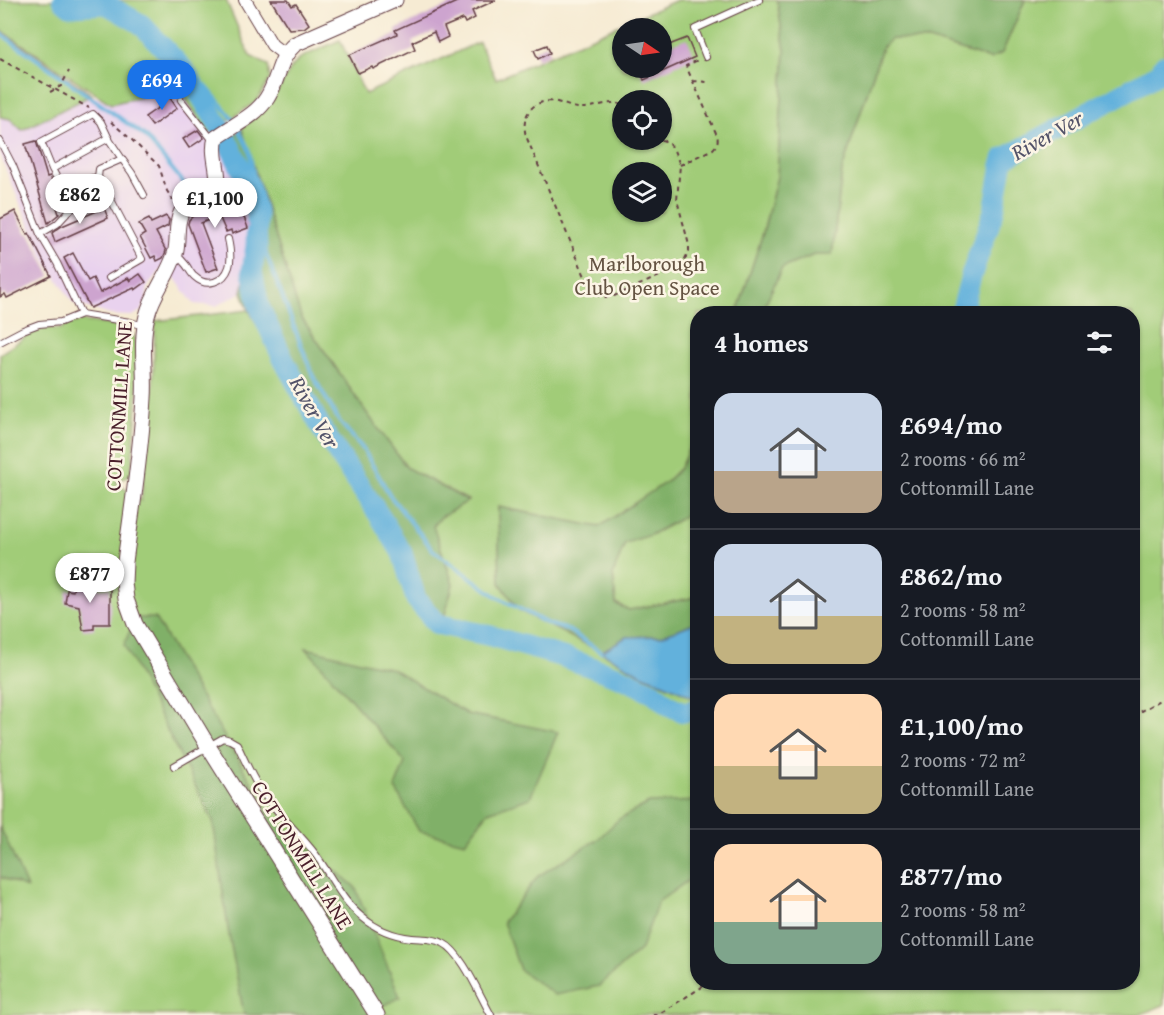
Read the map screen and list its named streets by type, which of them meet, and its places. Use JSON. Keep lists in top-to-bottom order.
{
  "streets": {
    "street": ["COTTONMILL LANE"]
  },
  "water": ["River Ver"],
  "parks": ["Marlborough Club Open Space"],
  "north": "right",
  "page": {
    "price": [
      "£694",
      "£862",
      "£1,100",
      "£877"
    ],
    "heading": "4 homes",
    "list": [
      {
        "name": "£694/mo",
        "note": "2 rooms · 66 m² · Cottonmill Lane"
      },
      {
        "name": "£862/mo",
        "note": "2 rooms · 58 m² · Cottonmill Lane"
      },
      {
        "name": "£1,100/mo",
        "note": "2 rooms · 72 m² · Cottonmill Lane"
      },
      {
        "name": "£877/mo",
        "note": "2 rooms · 58 m² · Cottonmill Lane"
      }
    ]
  }
}
